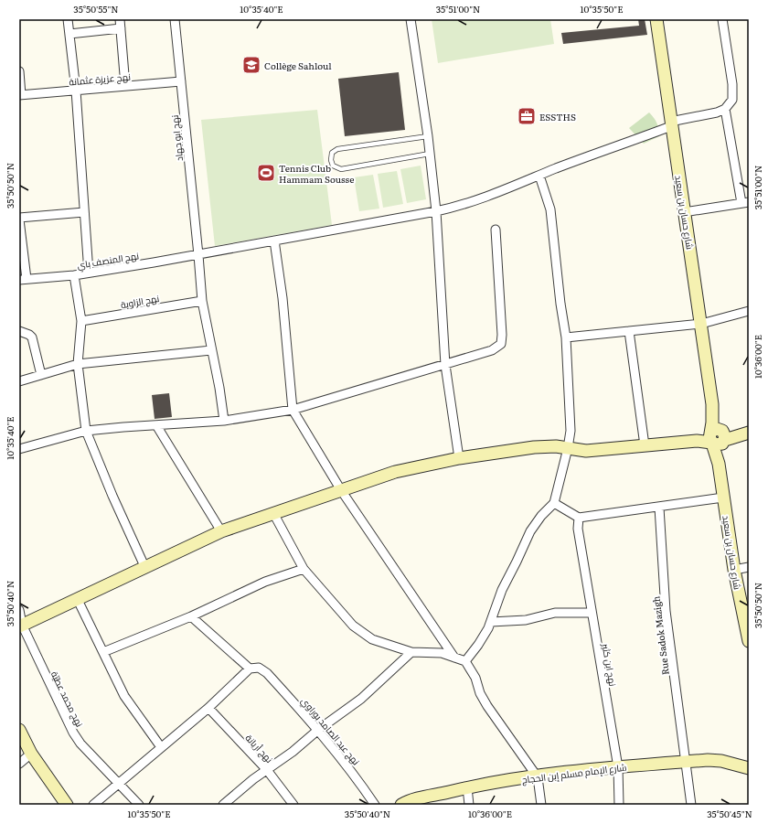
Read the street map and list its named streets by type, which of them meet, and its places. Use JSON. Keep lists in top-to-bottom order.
{
  "streets": {
    "street": [
      "نهج عزيزة عثمانة",
      "نهج ابو جهاد",
      "شارع حسان بن سعيد",
      "نهج المنصف باي",
      "نهج الزاوية",
      "Rue Sadok Mazigh",
      "نهج ابن كثير",
      "نهج محمد عطيّة",
      "نهج عبد الصامد بوراوي",
      "نهج أريانة",
      "شارع اﻹمام مسلم إبن الحجاج"
    ]
  },
  "crossings": [
    ["نهج عزيزة عثمانة", "نهج ابو جهاد"],
    ["نهج ابو جهاد", "نهج المنصف باي"],
    ["نهج ابو جهاد", "نهج الزاوية"],
    ["شارع حسان بن سعيد", "نهج المنصف باي"],
    ["Rue Sadok Mazigh", "شارع اﻹمام مسلم إبن الحجاج"],
    ["نهج ابن كثير", "شارع اﻹمام مسلم إبن الحجاج"]
  ],
  "places": {
    "school or university": ["Collège Sahloul"],
    "office": ["ESSTHS"],
    "sports": ["Tennis Club Hammam Sousse"]
  },
  "coordinates": [
    "35°50'55\"N",
    "10°35'40\"E",
    "35°51'00\"N",
    "10°35'50\"E",
    "35°50'50\"N",
    "10°36'00\"E",
    "35°50'40\"N",
    "35°50'45\"N"
  ]
}
